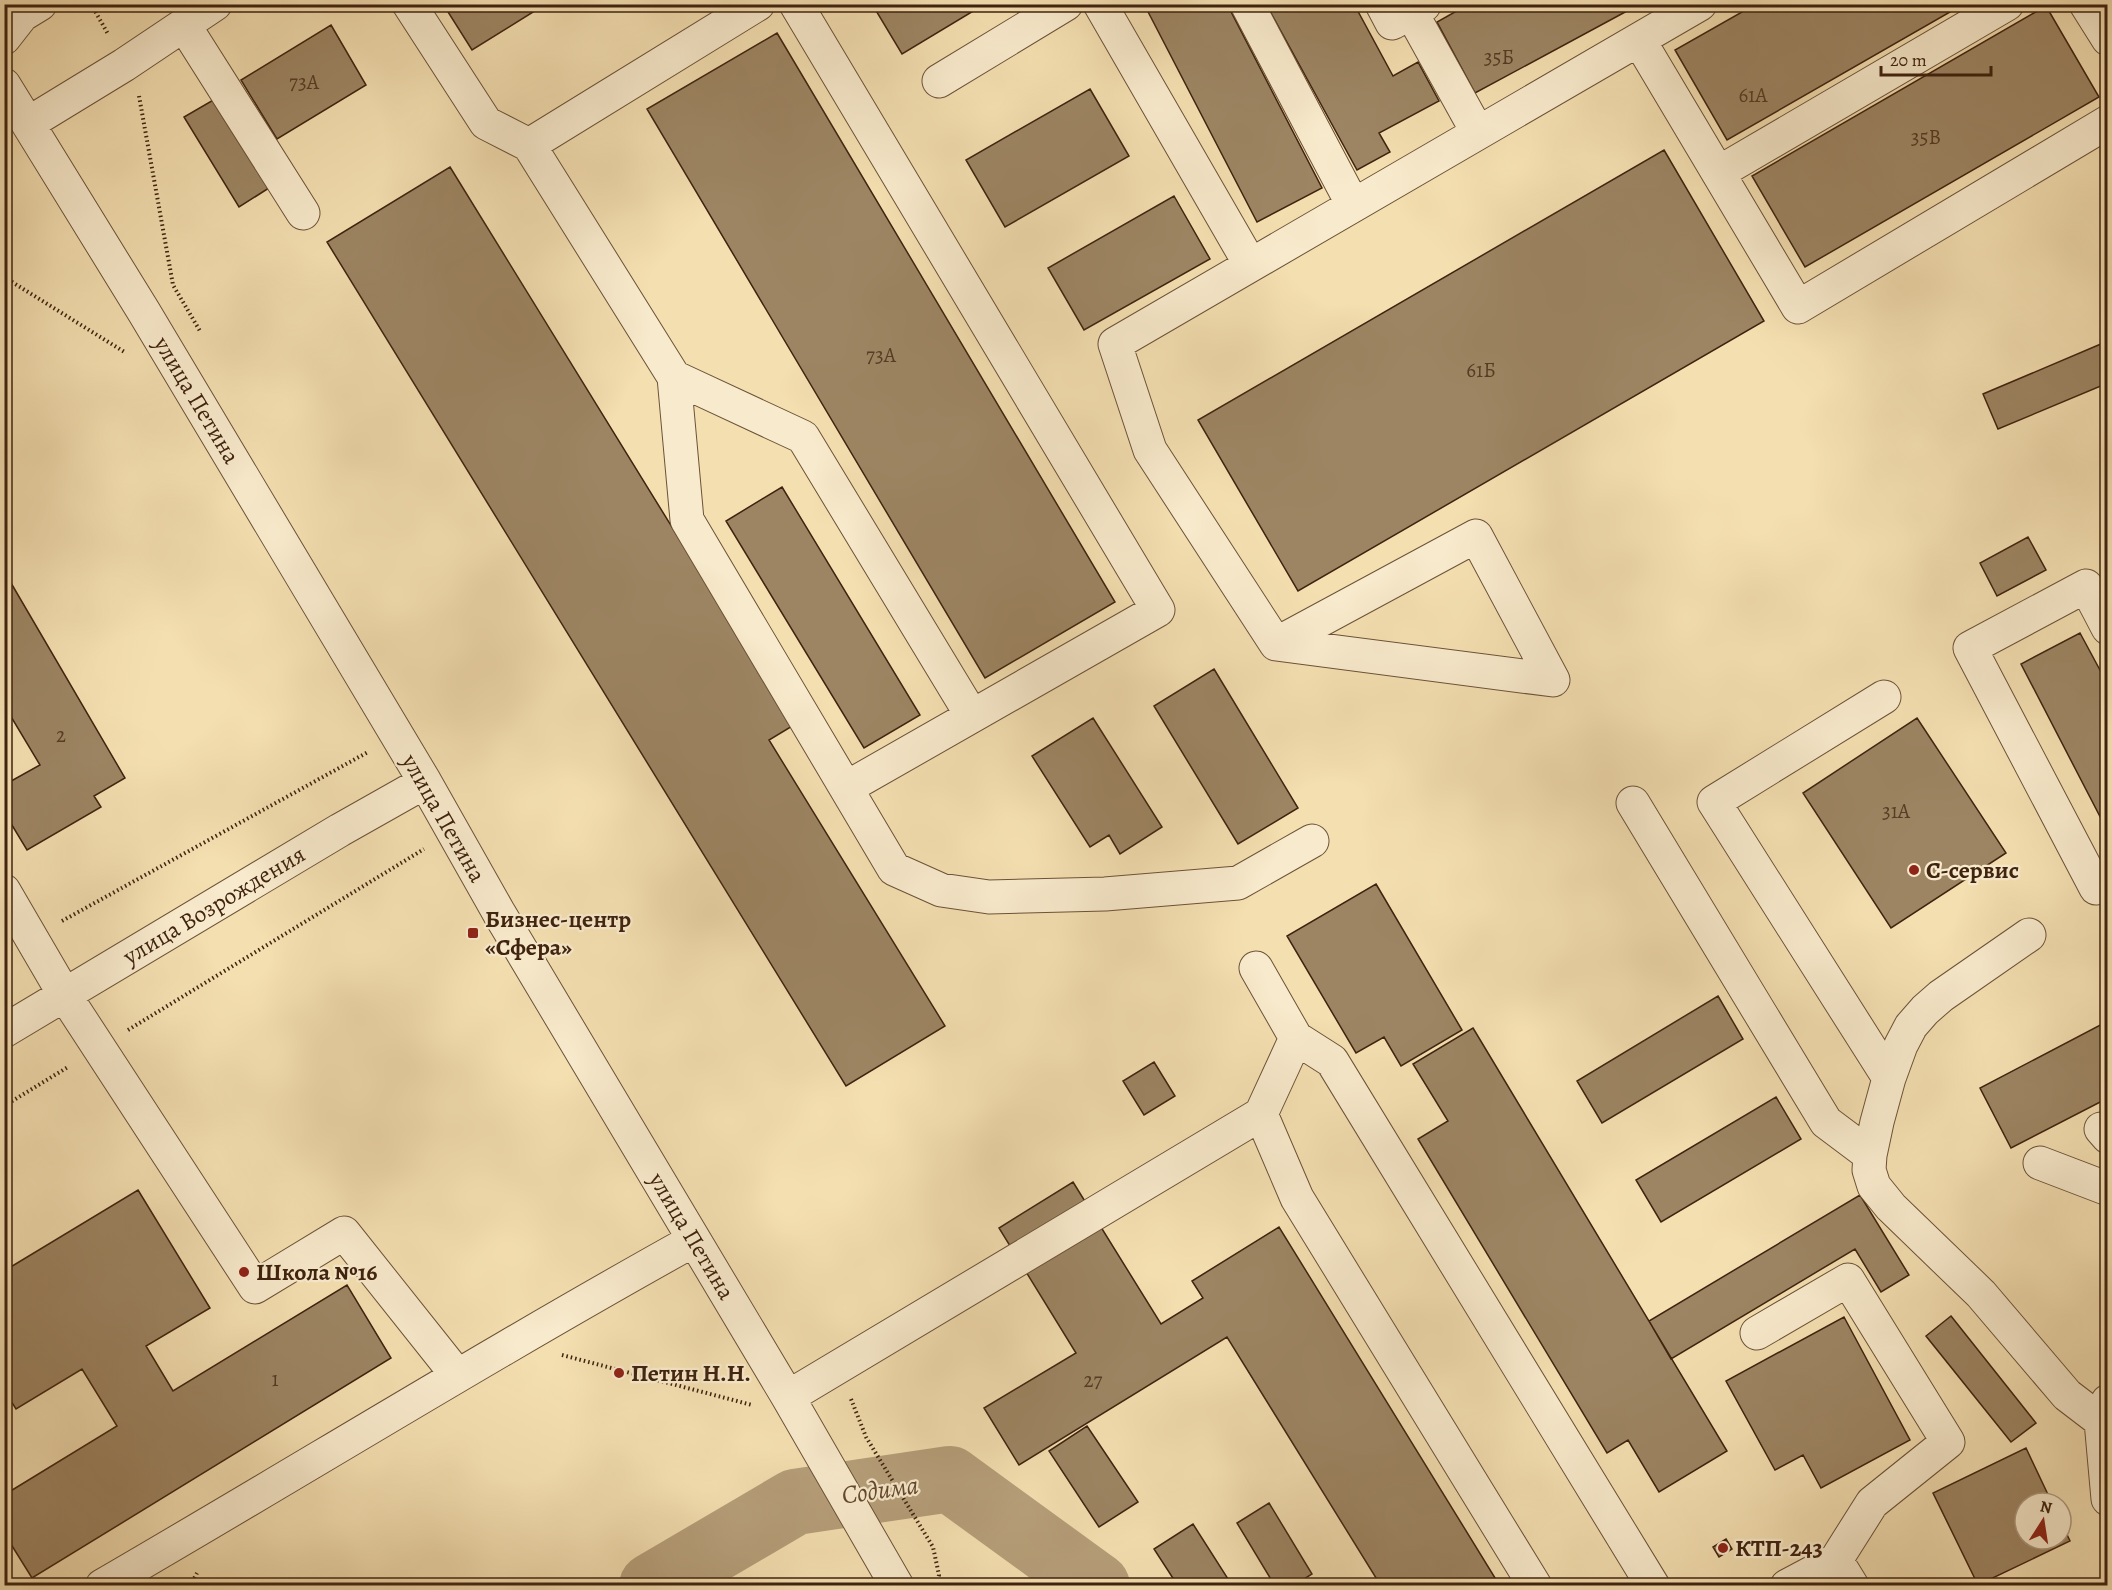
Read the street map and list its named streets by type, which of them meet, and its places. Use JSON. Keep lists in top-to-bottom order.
{
  "streets": {
    "street": ["улица Петина", "улица Возрождения"]
  },
  "crossings": [
    ["улица Петина", "улица Возрождения"]
  ],
  "water": ["Содима"],
  "places": {
    "other": [
      "С-сервис",
      "Школа №16",
      "Петин Н.Н.",
      "КТП-243"
    ],
    "transit": ["Бизнес-центр «Сфера»"]
  },
  "house_numbers": [
    "35Б",
    "73А",
    "61А",
    "35В",
    "73А",
    "61Б",
    "2",
    "31А",
    "1",
    "27"
  ],
  "scale_bar": "20 m",
  "north": "top"
}
